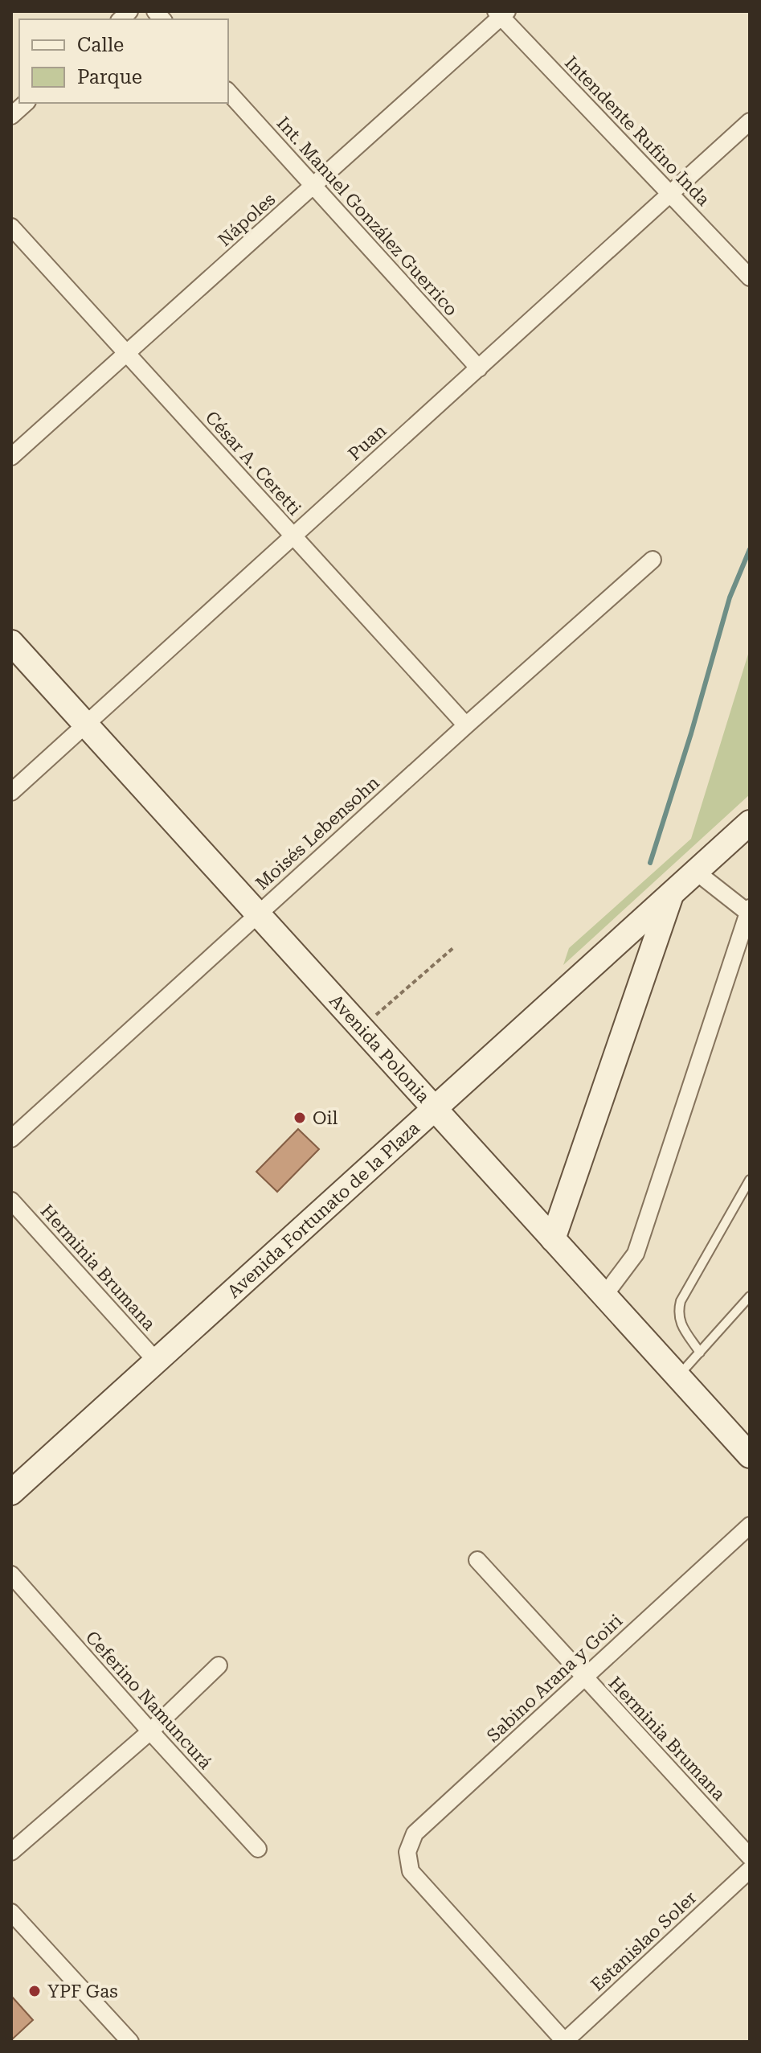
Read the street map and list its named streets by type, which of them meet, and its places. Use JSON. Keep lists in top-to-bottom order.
{
  "streets": {
    "main road": ["Avenida Polonia", "Avenida Fortunato de la Plaza"],
    "street": [
      "Intendente Rufino Inda",
      "Int. Manuel González Guerrico",
      "Nápoles",
      "Puan",
      "César A. Ceretti",
      "Moisés Lebensohn",
      "Herminia Brumana",
      "Sabino Arana y Goiri",
      "Ceferino Namuncurá",
      "Estanislao Soler"
    ]
  },
  "crossings": [
    ["Intendente Rufino Inda", "Nápoles"],
    ["Intendente Rufino Inda", "Puan"],
    ["Int. Manuel González Guerrico", "Nápoles"],
    ["Int. Manuel González Guerrico", "Puan"],
    ["Nápoles", "César A. Ceretti"],
    ["Puan", "César A. Ceretti"],
    ["Puan", "Avenida Polonia"],
    ["César A. Ceretti", "Moisés Lebensohn"],
    ["Moisés Lebensohn", "Avenida Polonia"],
    ["Avenida Polonia", "Avenida Fortunato de la Plaza"],
    ["Avenida Fortunato de la Plaza", "Herminia Brumana"],
    ["Herminia Brumana", "Sabino Arana y Goiri"],
    ["Sabino Arana y Goiri", "Estanislao Soler"]
  ],
  "places": ["Oil", "YPF Gas"],
  "legend": ["Calle", "Parque"]
}
